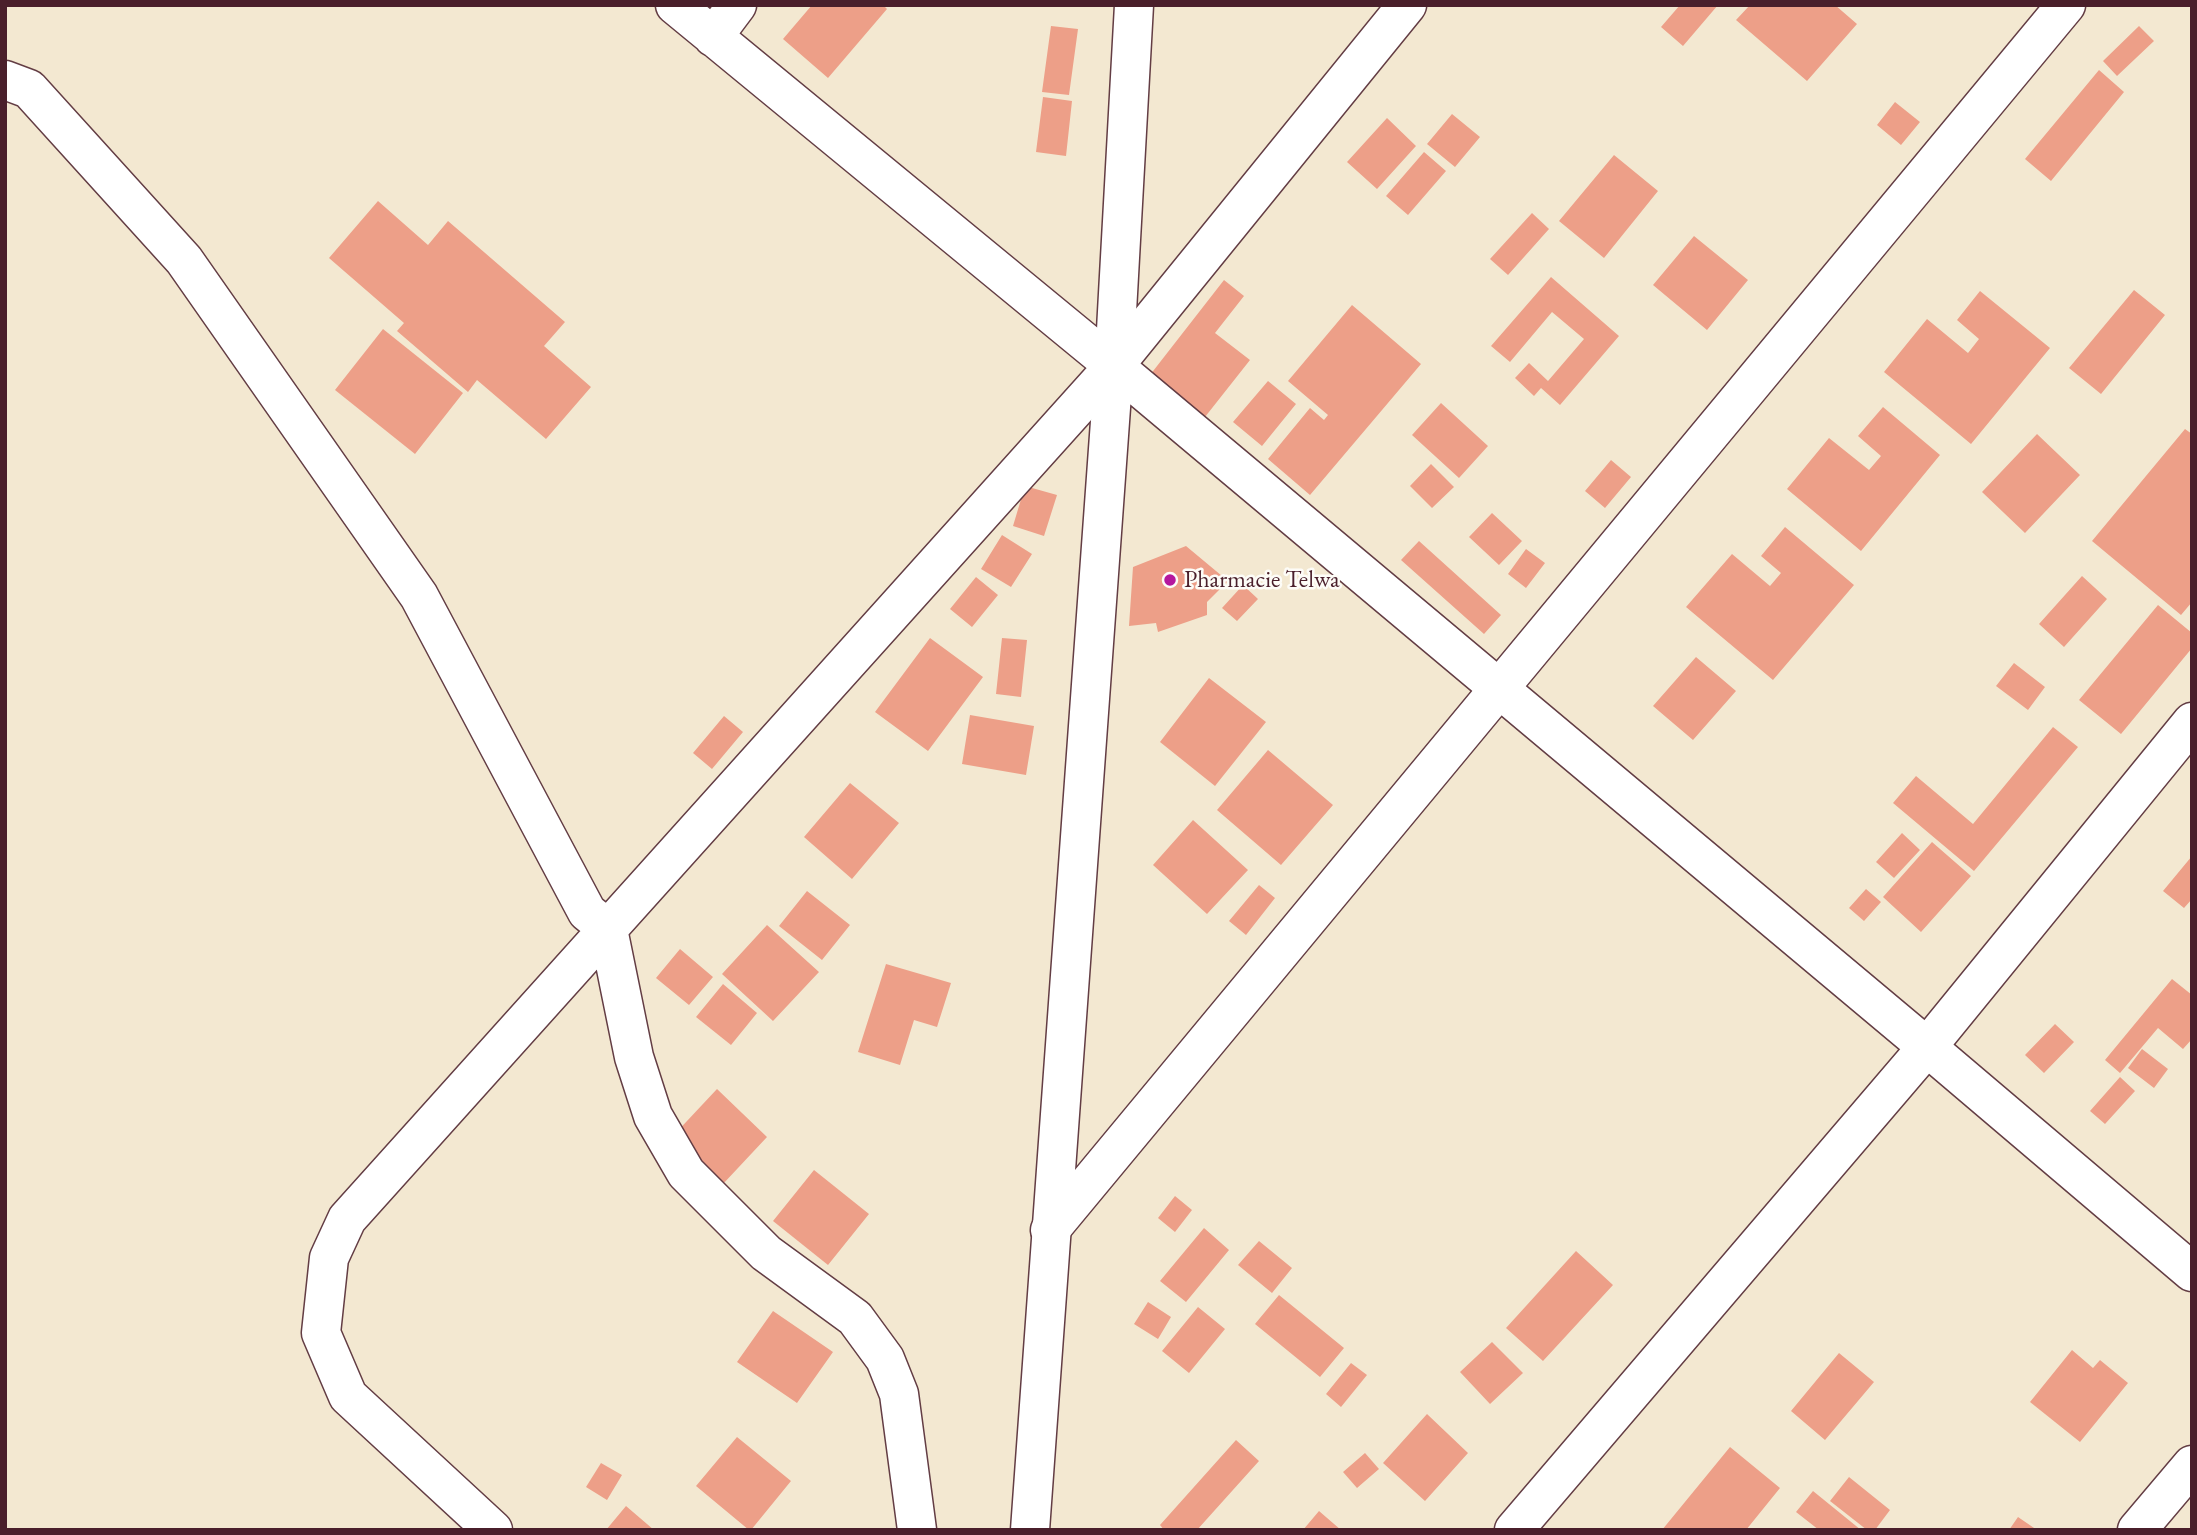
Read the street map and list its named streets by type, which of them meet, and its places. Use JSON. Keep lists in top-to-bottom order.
{
  "places": ["Pharmacie Telwa"]
}
